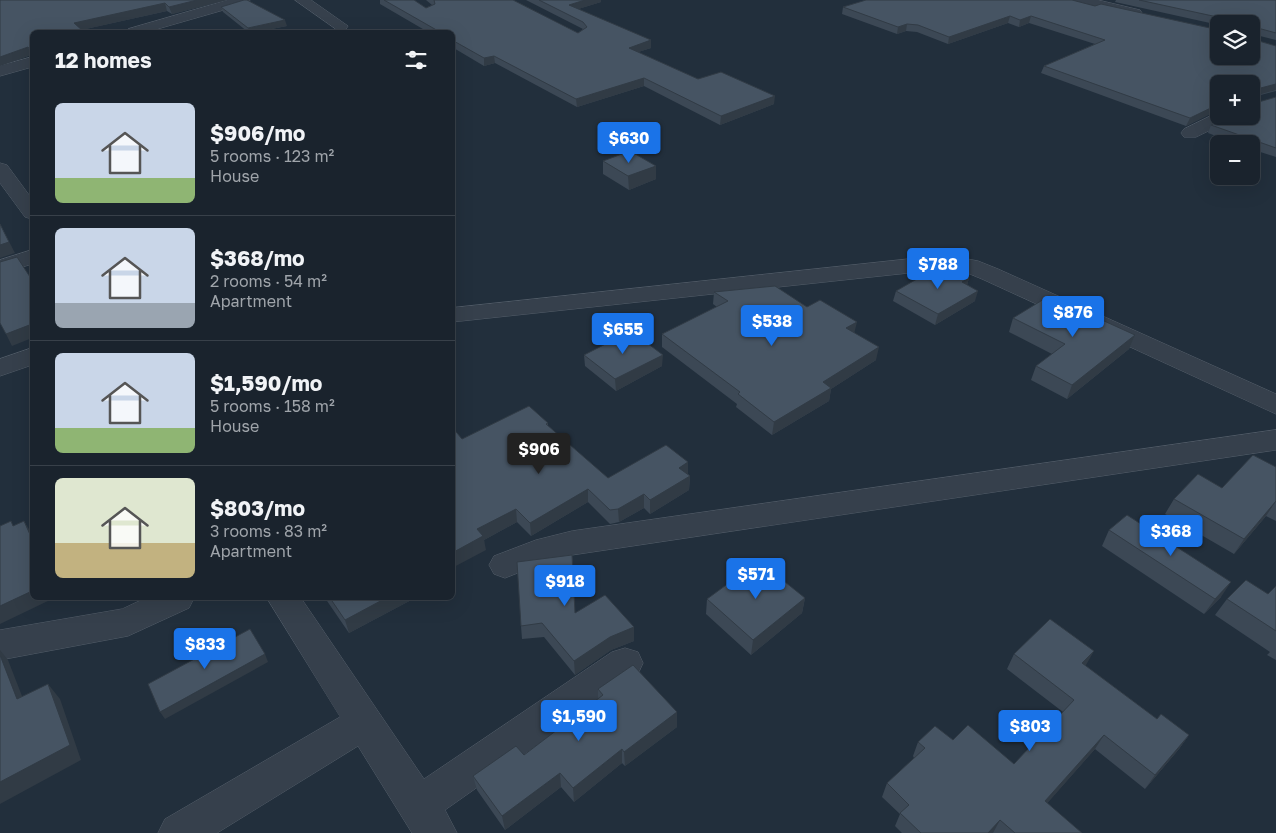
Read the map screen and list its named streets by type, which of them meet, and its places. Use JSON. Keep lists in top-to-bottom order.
{
  "page": {
    "map_buttons": ["+", "−"],
    "heading": "12 homes",
    "list": [
      {
        "name": "$906/mo",
        "note": "5 rooms · 123 m² · House"
      },
      {
        "name": "$368/mo",
        "note": "2 rooms · 54 m² · Apartment"
      },
      {
        "name": "$1,590/mo",
        "note": "5 rooms · 158 m² · House"
      },
      {
        "name": "$803/mo",
        "note": "3 rooms · 83 m² · Apartment"
      }
    ],
    "price": [
      "$630",
      "$788",
      "$876",
      "$538",
      "$655",
      "$906",
      "$368",
      "$571",
      "$918",
      "$833",
      "$1,590",
      "$803"
    ]
  }
}
